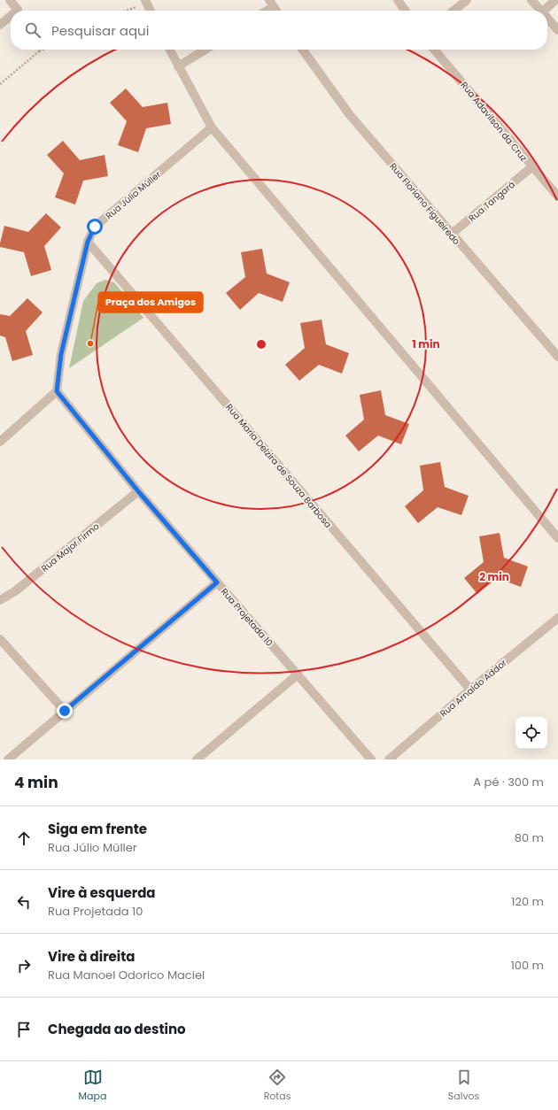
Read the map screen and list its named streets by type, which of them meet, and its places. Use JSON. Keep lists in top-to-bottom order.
{
  "streets": {
    "street": [
      "Rua Adavilson da Cruz",
      "Rua Júlio Müller",
      "Rua Tangará",
      "Rua Floriano Figueiredo",
      "Rua Maria Delzira de Souza Barbosa",
      "Rua Major Firmo",
      "Rua Projetada 10",
      "Rua Arnaldo Addor"
    ]
  },
  "crossings": [
    ["Rua Adavilson da Cruz", "Rua Tangará"],
    ["Rua Júlio Müller", "Rua Maria Delzira de Souza Barbosa"],
    ["Rua Júlio Müller", "Rua Projetada 10"],
    ["Rua Tangará", "Rua Floriano Figueiredo"],
    ["Rua Maria Delzira de Souza Barbosa", "Rua Arnaldo Addor"],
    ["Rua Major Firmo", "Rua Projetada 10"]
  ],
  "places": ["Praça dos Amigos"],
  "page": {
    "search": "Pesquisar aqui",
    "heading": ["4 min", "A pé · 300 m"],
    "list": [
      ["Siga em frente", "Rua Júlio Müller", "80 m"],
      ["Vire à esquerda", "Rua Projetada 10", "120 m"],
      ["Vire à direita", "Rua Manoel Odorico Maciel", "100 m"],
      "Chegada ao destino"
    ],
    "nav": ["Mapa", "Rotas", "Salvos"]
  },
  "rings": ["1 min", "2 min"]
}
